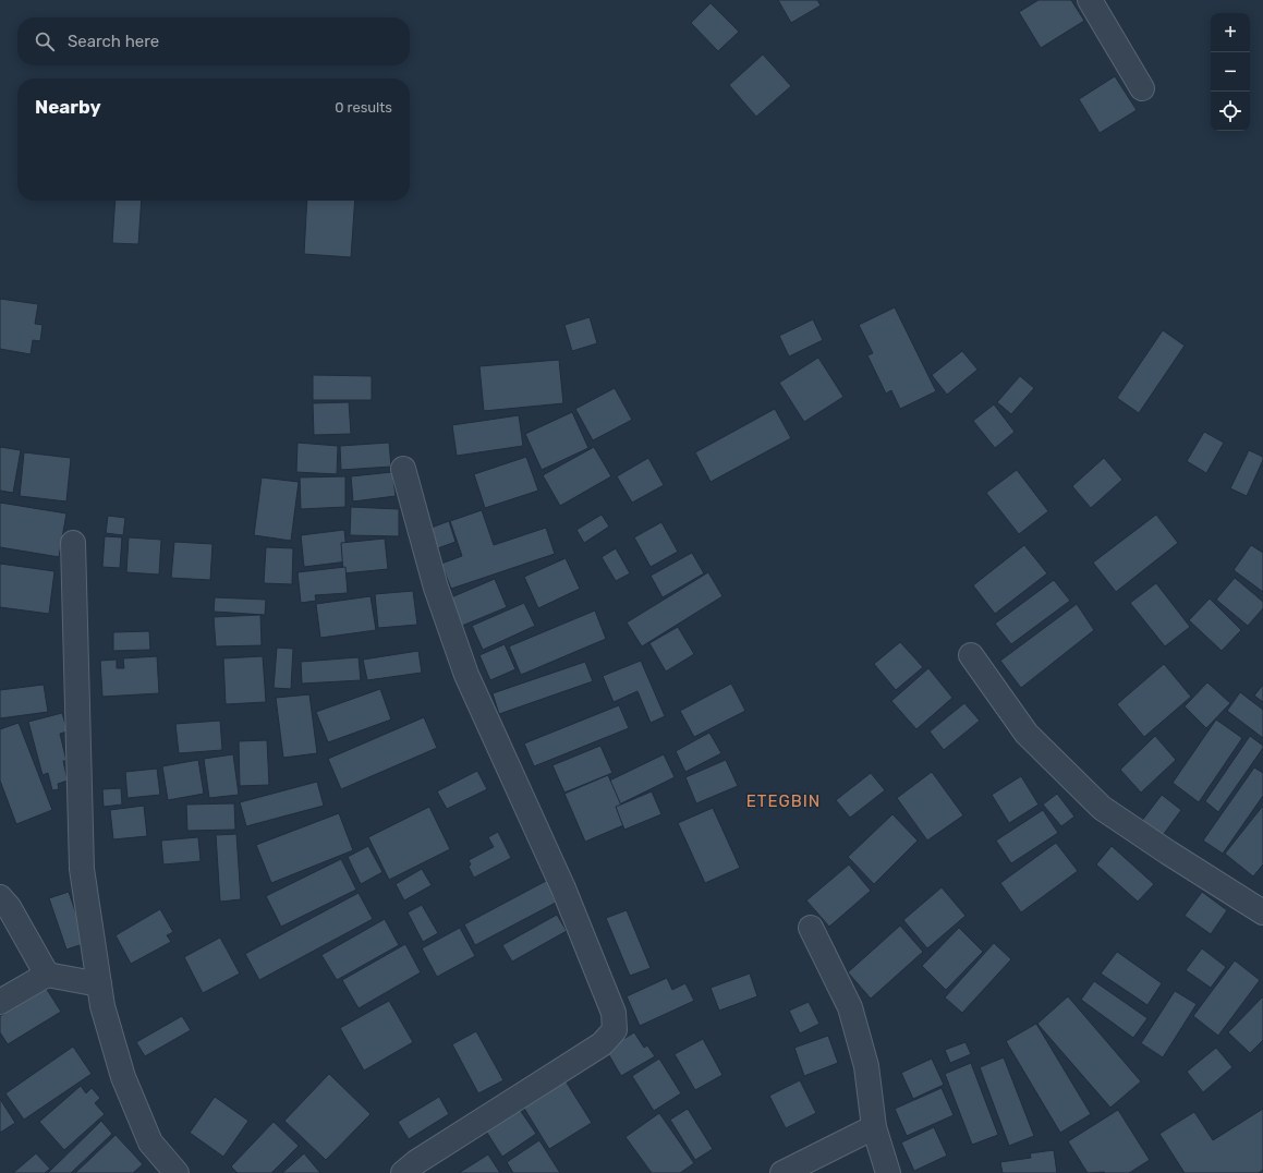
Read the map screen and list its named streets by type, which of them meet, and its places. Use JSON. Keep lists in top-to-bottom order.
{
  "districts": ["ETEGBIN"],
  "page": {
    "map_buttons": ["+", "−"],
    "search": "Search here",
    "heading": ["Nearby", "0 results"]
  }
}
